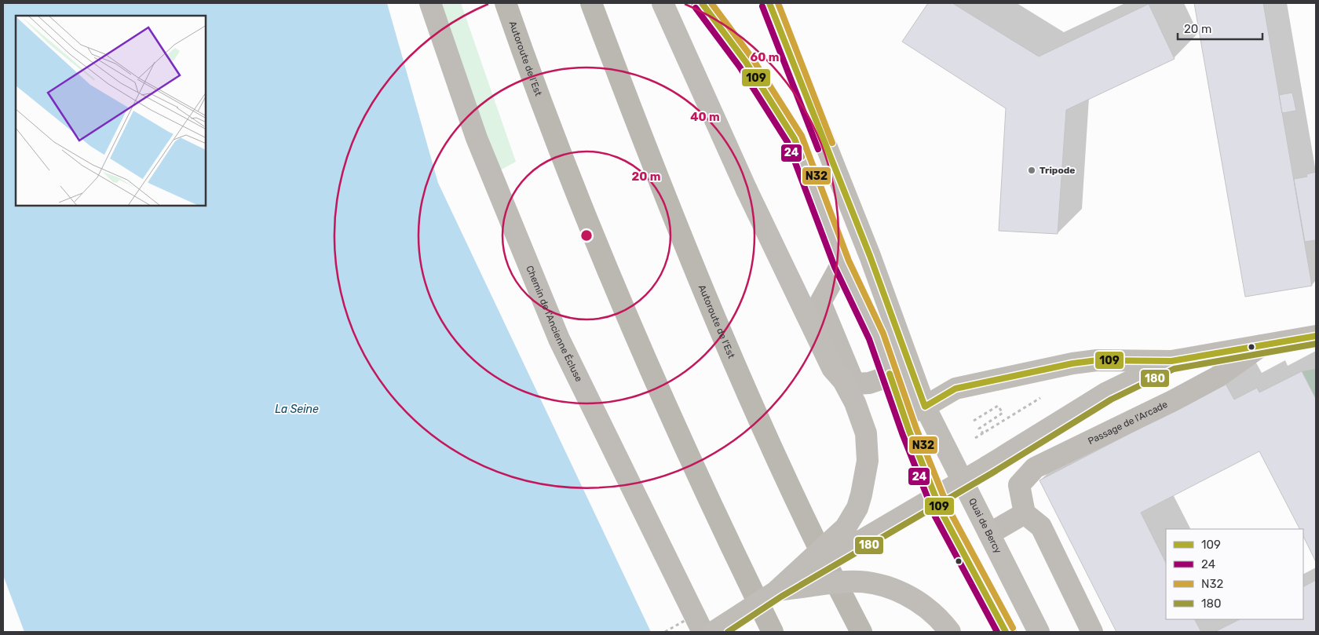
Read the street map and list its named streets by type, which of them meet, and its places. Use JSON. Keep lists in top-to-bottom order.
{
  "streets": {
    "highway": ["Autoroute de l’Est"],
    "main road": ["Quai de Bercy"],
    "street": ["Chemin de l'Ancienne Écluse", "Passage de l'Arcade"]
  },
  "water": ["La Seine"],
  "places": ["Tripode"],
  "lines": [
    "transit line 109",
    "transit line N32",
    "transit line 24",
    "transit line 180"
  ],
  "legend": [
    "109",
    "24",
    "N32",
    "180"
  ],
  "scale_bar": "20 m",
  "rings": ["60 m", "40 m", "20 m"]
}
